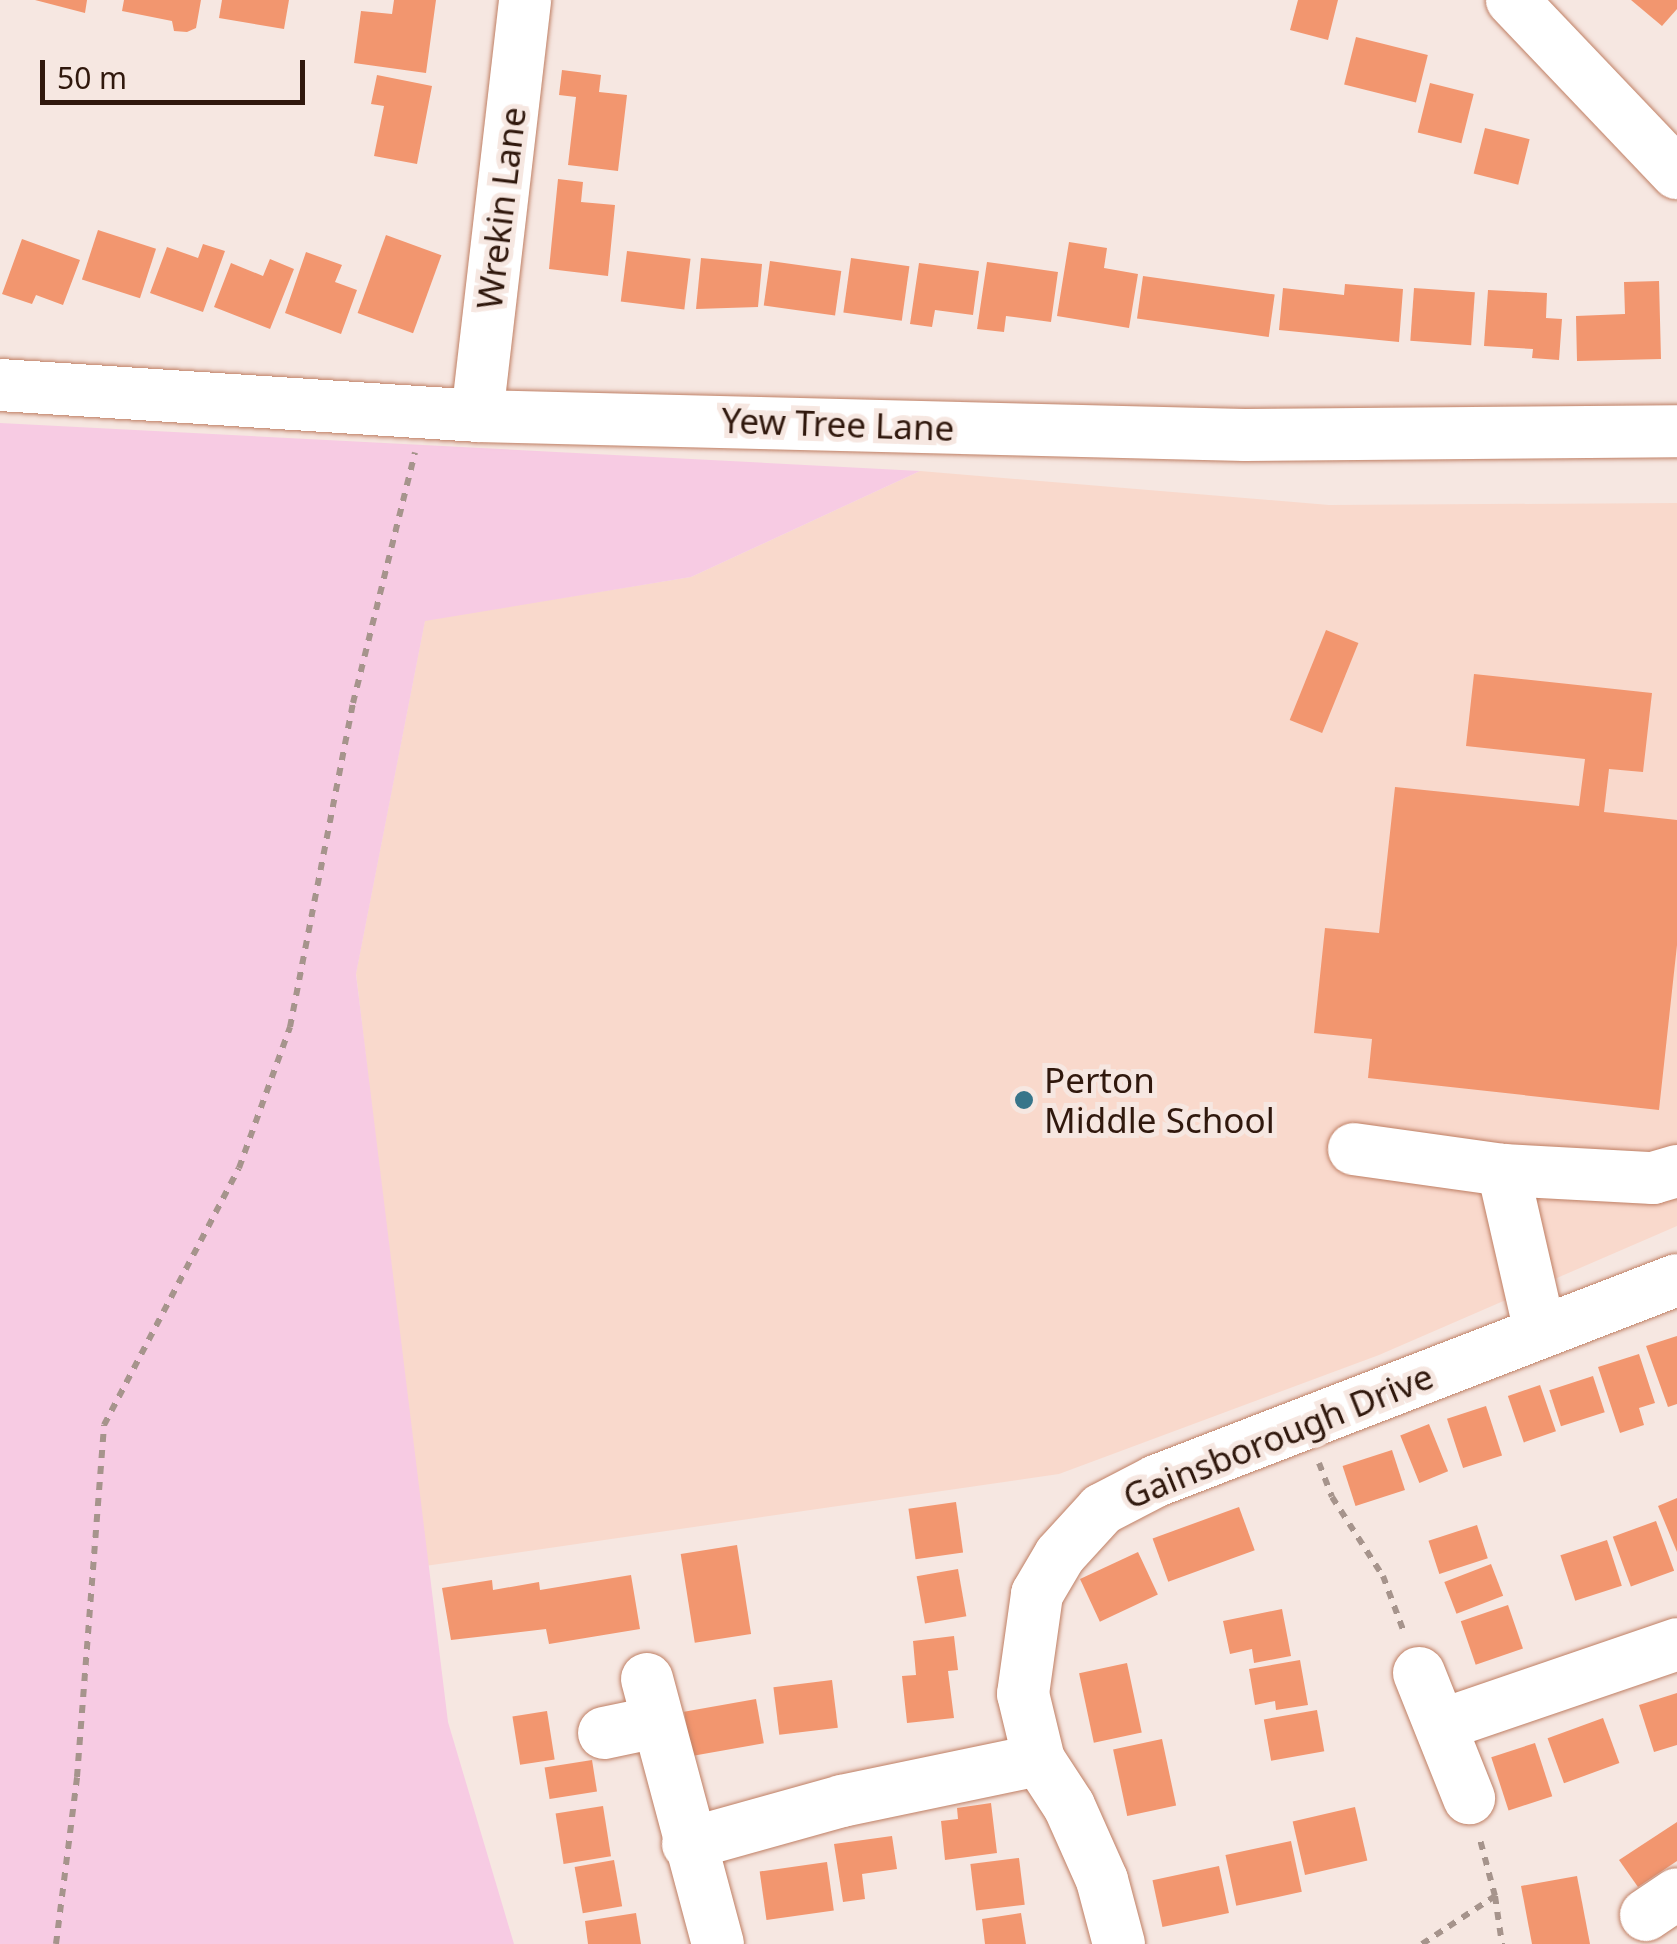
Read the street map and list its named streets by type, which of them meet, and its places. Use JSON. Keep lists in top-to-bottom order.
{
  "streets": {
    "street": ["Wrekin Lane", "Yew Tree Lane", "Gainsborough Drive"]
  },
  "crossings": [
    ["Wrekin Lane", "Yew Tree Lane"]
  ],
  "places": ["Perton Middle School"],
  "scale_bar": "50 m"
}
